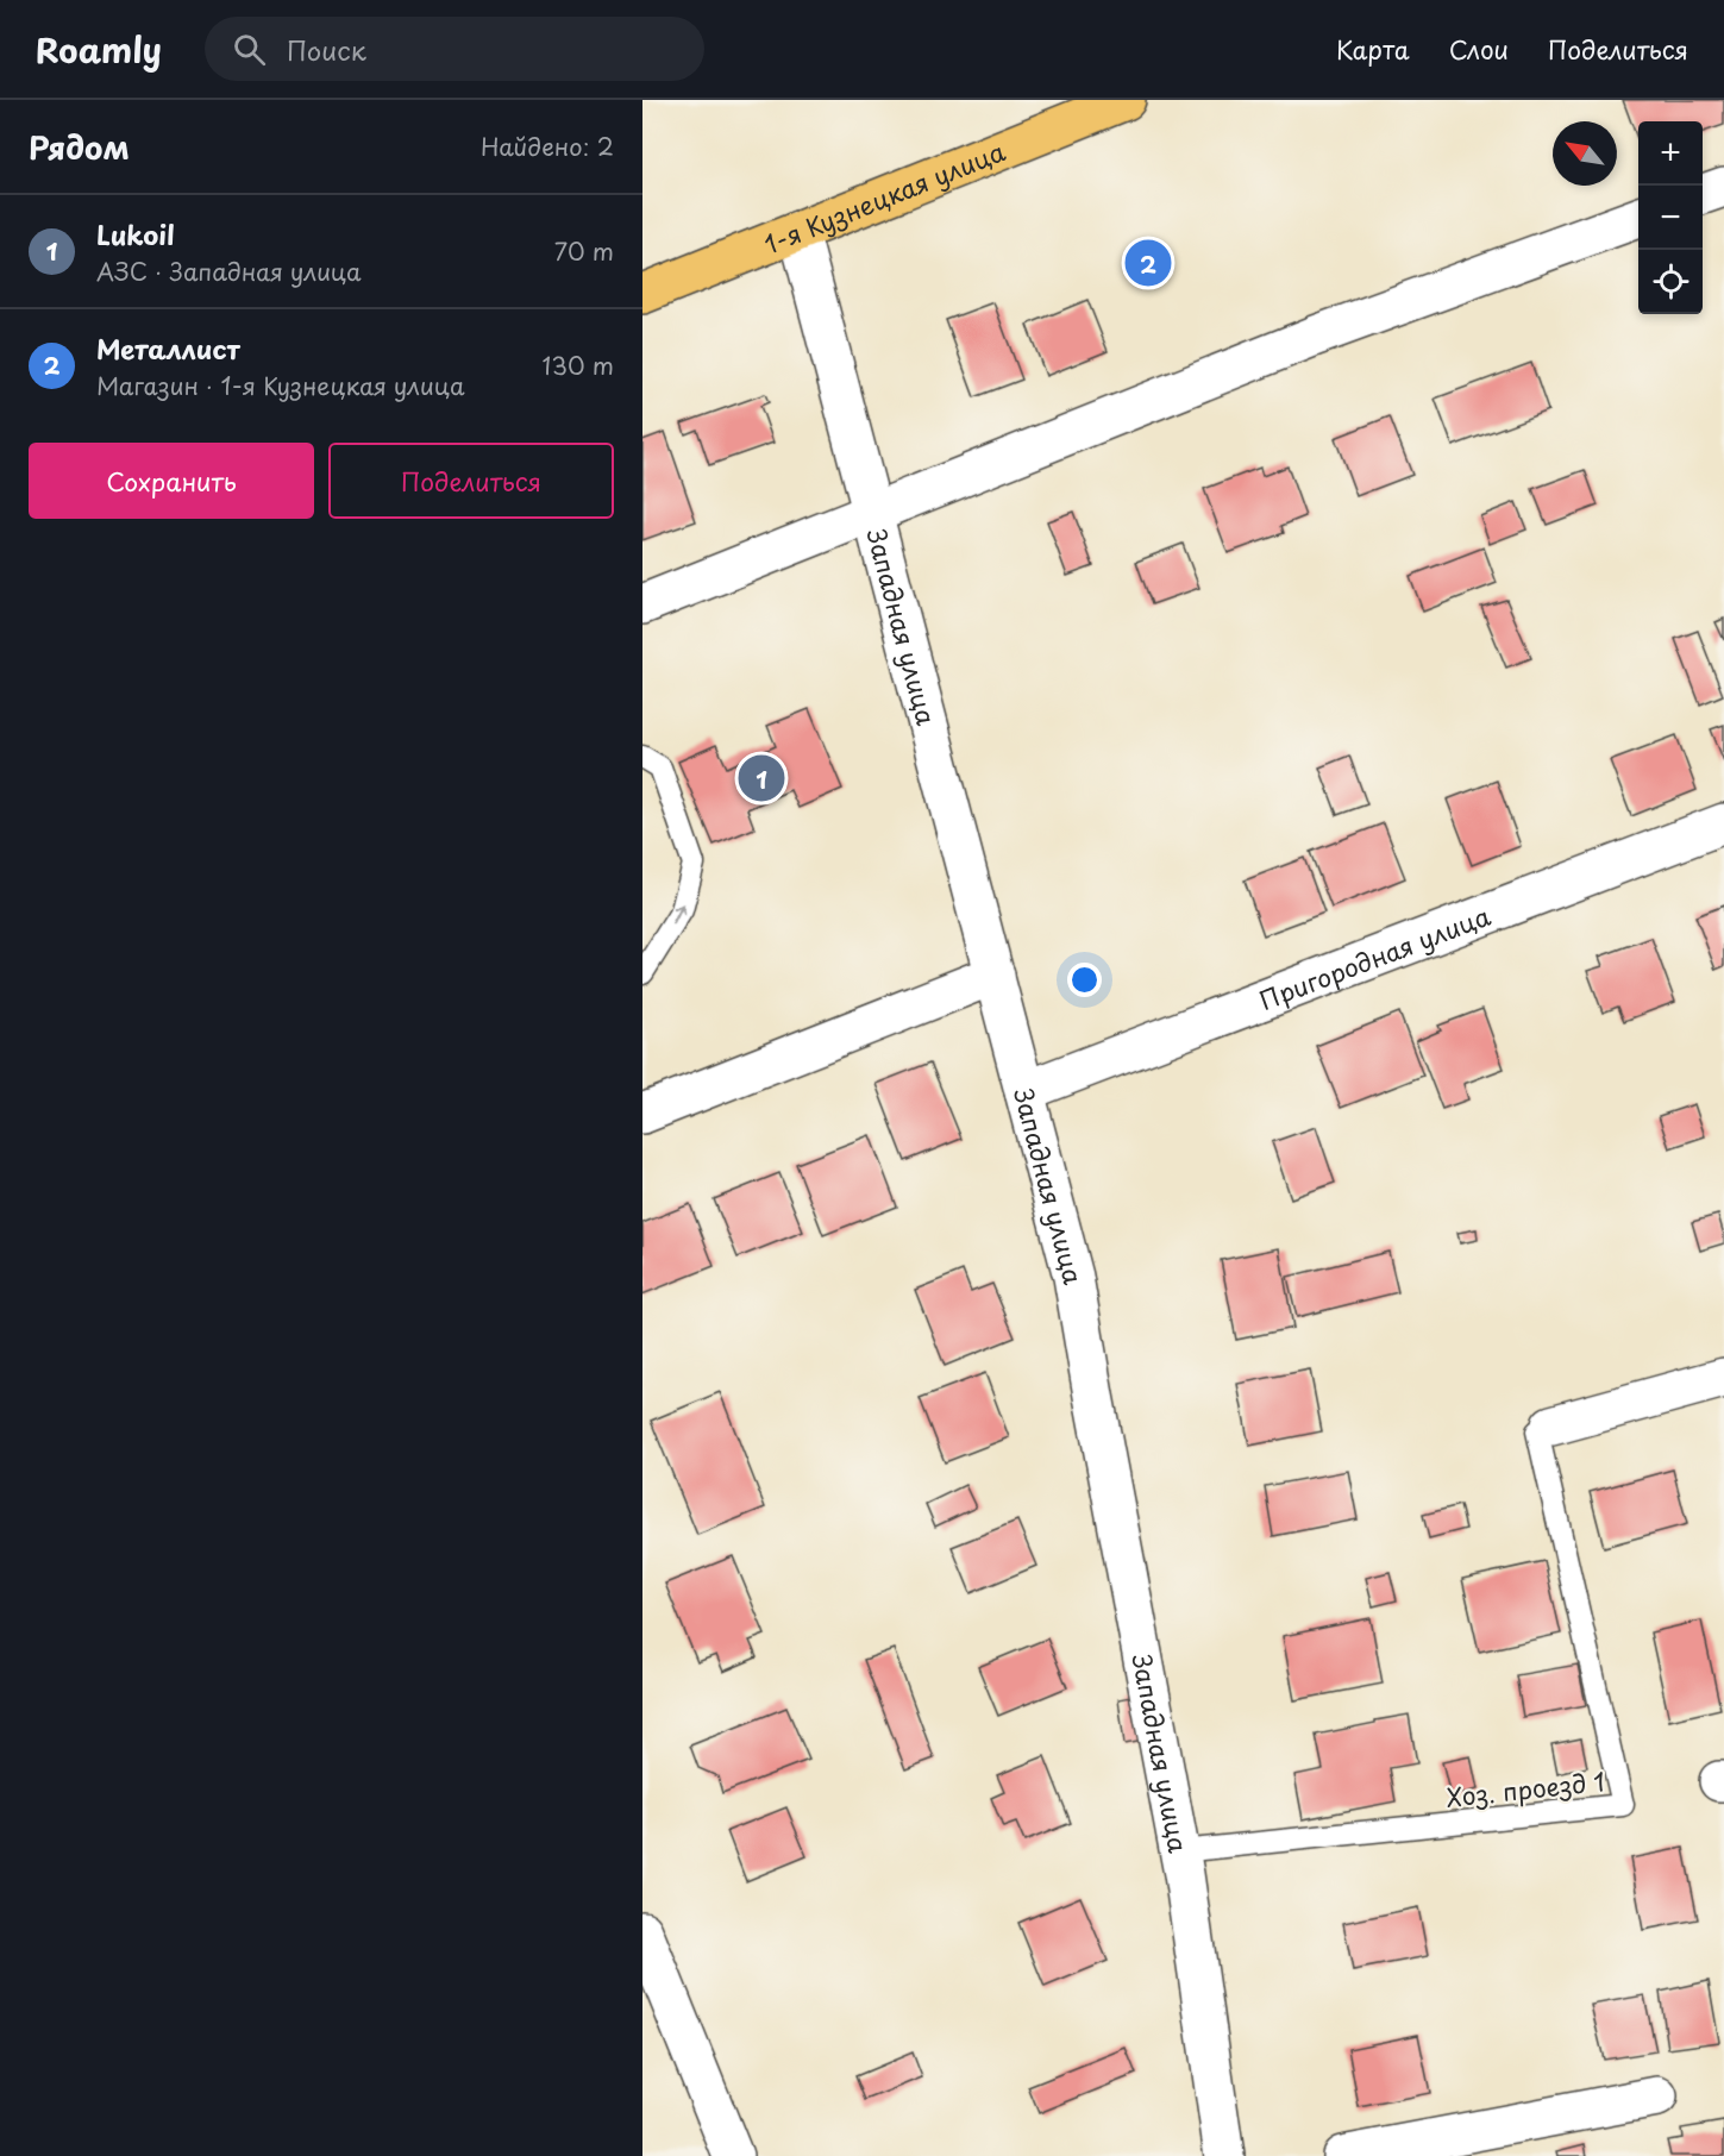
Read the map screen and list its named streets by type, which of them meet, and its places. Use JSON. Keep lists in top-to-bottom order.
{
  "streets": {
    "main road": ["1-я Кузнецкая улица"],
    "street": ["Западная улица", "Пригородная улица"],
    "lane": ["Хоз. проезд 1"]
  },
  "crossings": [
    ["1-я Кузнецкая улица", "Западная улица"],
    ["Западная улица", "Пригородная улица"],
    ["Западная улица", "Хоз. проезд 1"]
  ],
  "north": "top left",
  "page": {
    "header": "Roamly",
    "search": "Поиск",
    "nav": ["Карта", "Слои", "Поделиться"],
    "heading": ["Рядом", "Найдено: 2"],
    "map_buttons": ["+", "−"],
    "list": [
      {
        "mark": "1",
        "name": "Lukoil",
        "note": "АЗС · Западная улица",
        "value": "70 m"
      },
      {
        "mark": "2",
        "name": "Металлист",
        "note": "Магазин · 1-я Кузнецкая улица",
        "value": "130 m"
      }
    ],
    "pins": ["2", "1"],
    "buttons": ["Сохранить", "Поделиться"]
  }
}
